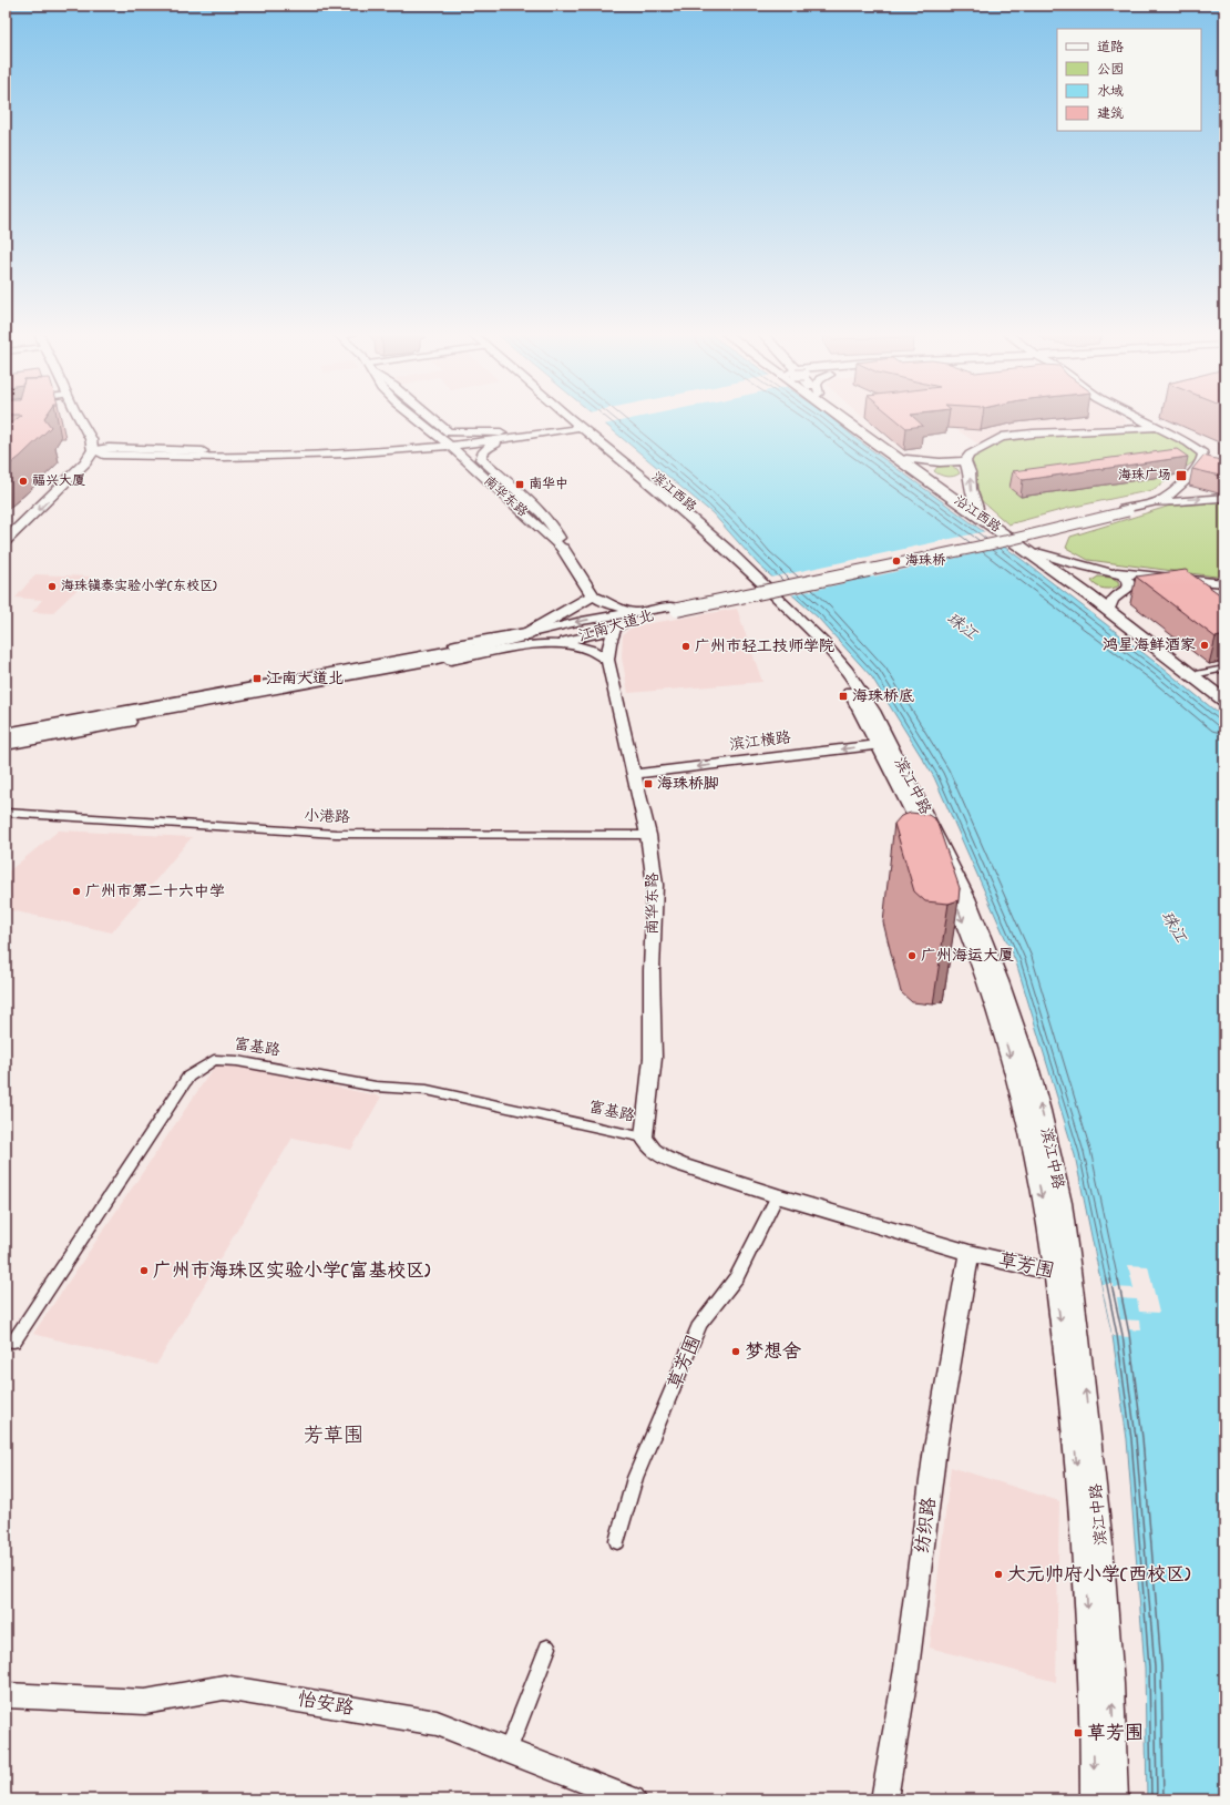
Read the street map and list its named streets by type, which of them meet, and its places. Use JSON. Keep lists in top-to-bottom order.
{
  "streets": {
    "main road": [
      "滨江西路",
      "南华东路",
      "沿江西路",
      "江南大道北",
      "滨江横路",
      "滨江中路",
      "草芳围",
      "纺织路",
      "怡安路"
    ],
    "street": ["小港路", "富基路"]
  },
  "crossings": [
    ["滨江西路", "滨江中路"],
    ["南华东路", "江南大道北"],
    ["南华东路", "滨江横路"],
    ["南华东路", "小港路"],
    ["南华东路", "富基路"],
    ["南华东路", "草芳围"],
    ["滨江横路", "滨江中路"],
    ["滨江中路", "草芳围"],
    ["富基路", "草芳围"],
    ["草芳围", "纺织路"]
  ],
  "one_way": ["滨江横路"],
  "districts": ["芳草围"],
  "water": ["珠江"],
  "places": {
    "transit": [
      "海珠广场",
      "南华中",
      "江南大道北",
      "海珠桥底",
      "海珠桥脚",
      "草芳围"
    ],
    "other": [
      "福兴大厦",
      "海珠桥",
      "海珠镇泰实验小学(东校区)",
      "鸿星海鲜酒家",
      "广州市轻工技师学院",
      "广州市第二十六中学",
      "广州海运大厦",
      "广州市海珠区实验小学(富基校区)",
      "梦想舍",
      "大元帅府小学(西校区)"
    ]
  },
  "legend": [
    "道路",
    "公园",
    "水域",
    "建筑"
  ]
}
